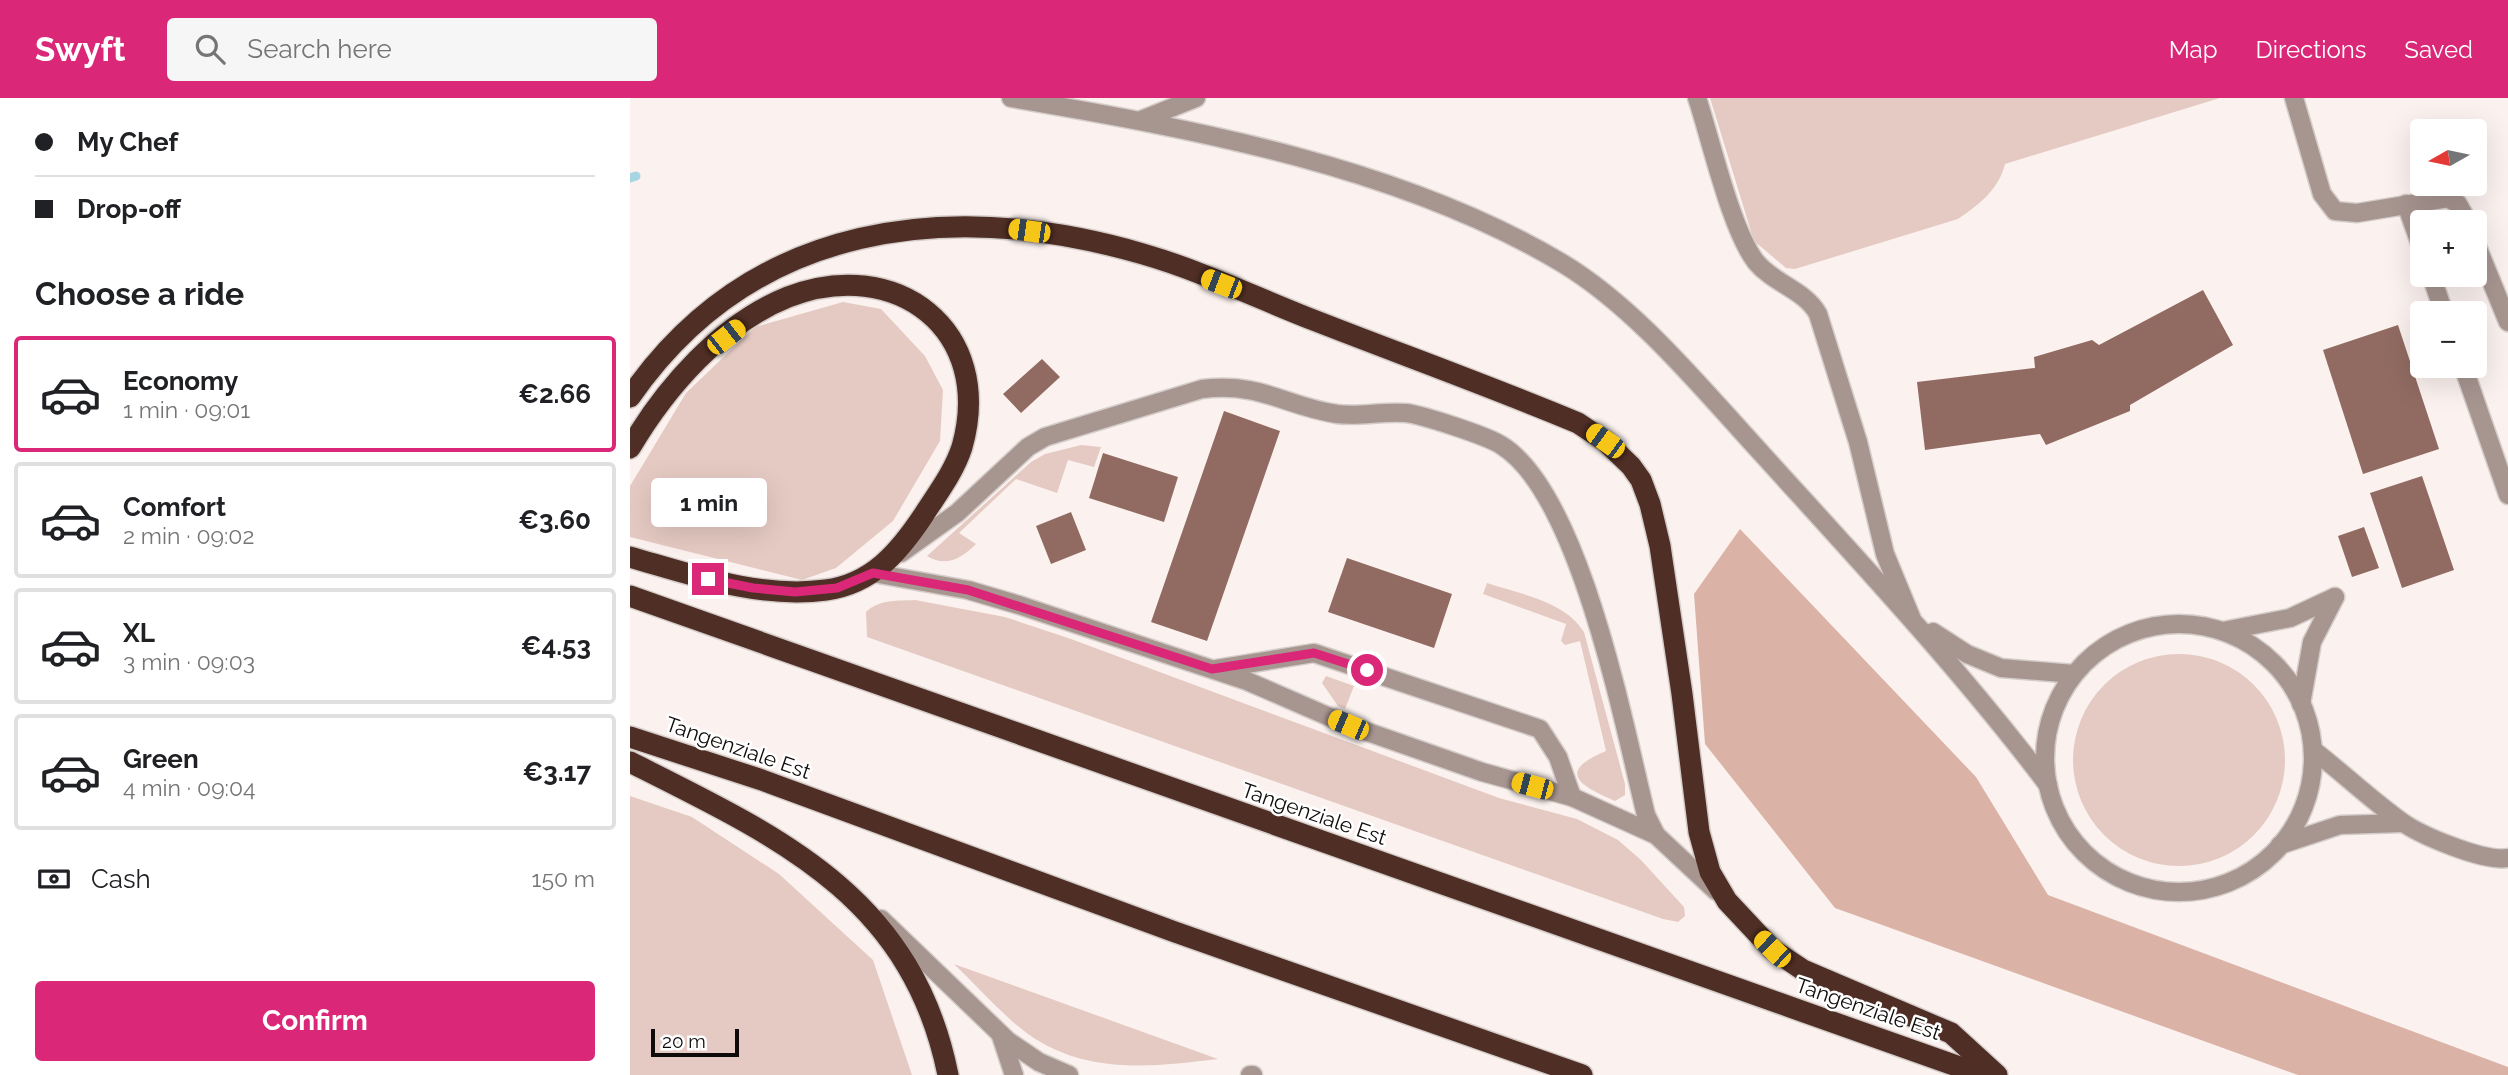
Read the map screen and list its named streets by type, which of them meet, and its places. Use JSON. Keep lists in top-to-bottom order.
{
  "streets": {
    "highway": ["Tangenziale Est"]
  },
  "scale_bar": "20 m",
  "north": "left",
  "page": {
    "header": "Swyft",
    "search": "Search here",
    "nav": ["Map", "Directions", "Saved"],
    "banner": ["My Chef", "Drop-off"],
    "map_buttons": ["+", "−"],
    "heading": "Choose a ride",
    "list": [
      {
        "name": "Economy",
        "note": "1 min · 09:01",
        "value": "€2.66"
      },
      {
        "name": "Comfort",
        "note": "2 min · 09:02",
        "value": "€3.60"
      },
      {
        "name": "XL",
        "note": "3 min · 09:03",
        "value": "€4.53"
      },
      {
        "name": "Green",
        "note": "4 min · 09:04",
        "value": "€3.17"
      }
    ],
    "bubble": "1 min",
    "pay": ["Cash", "150 m"],
    "buttons": "Confirm",
    "scale": "20 m"
  }
}
